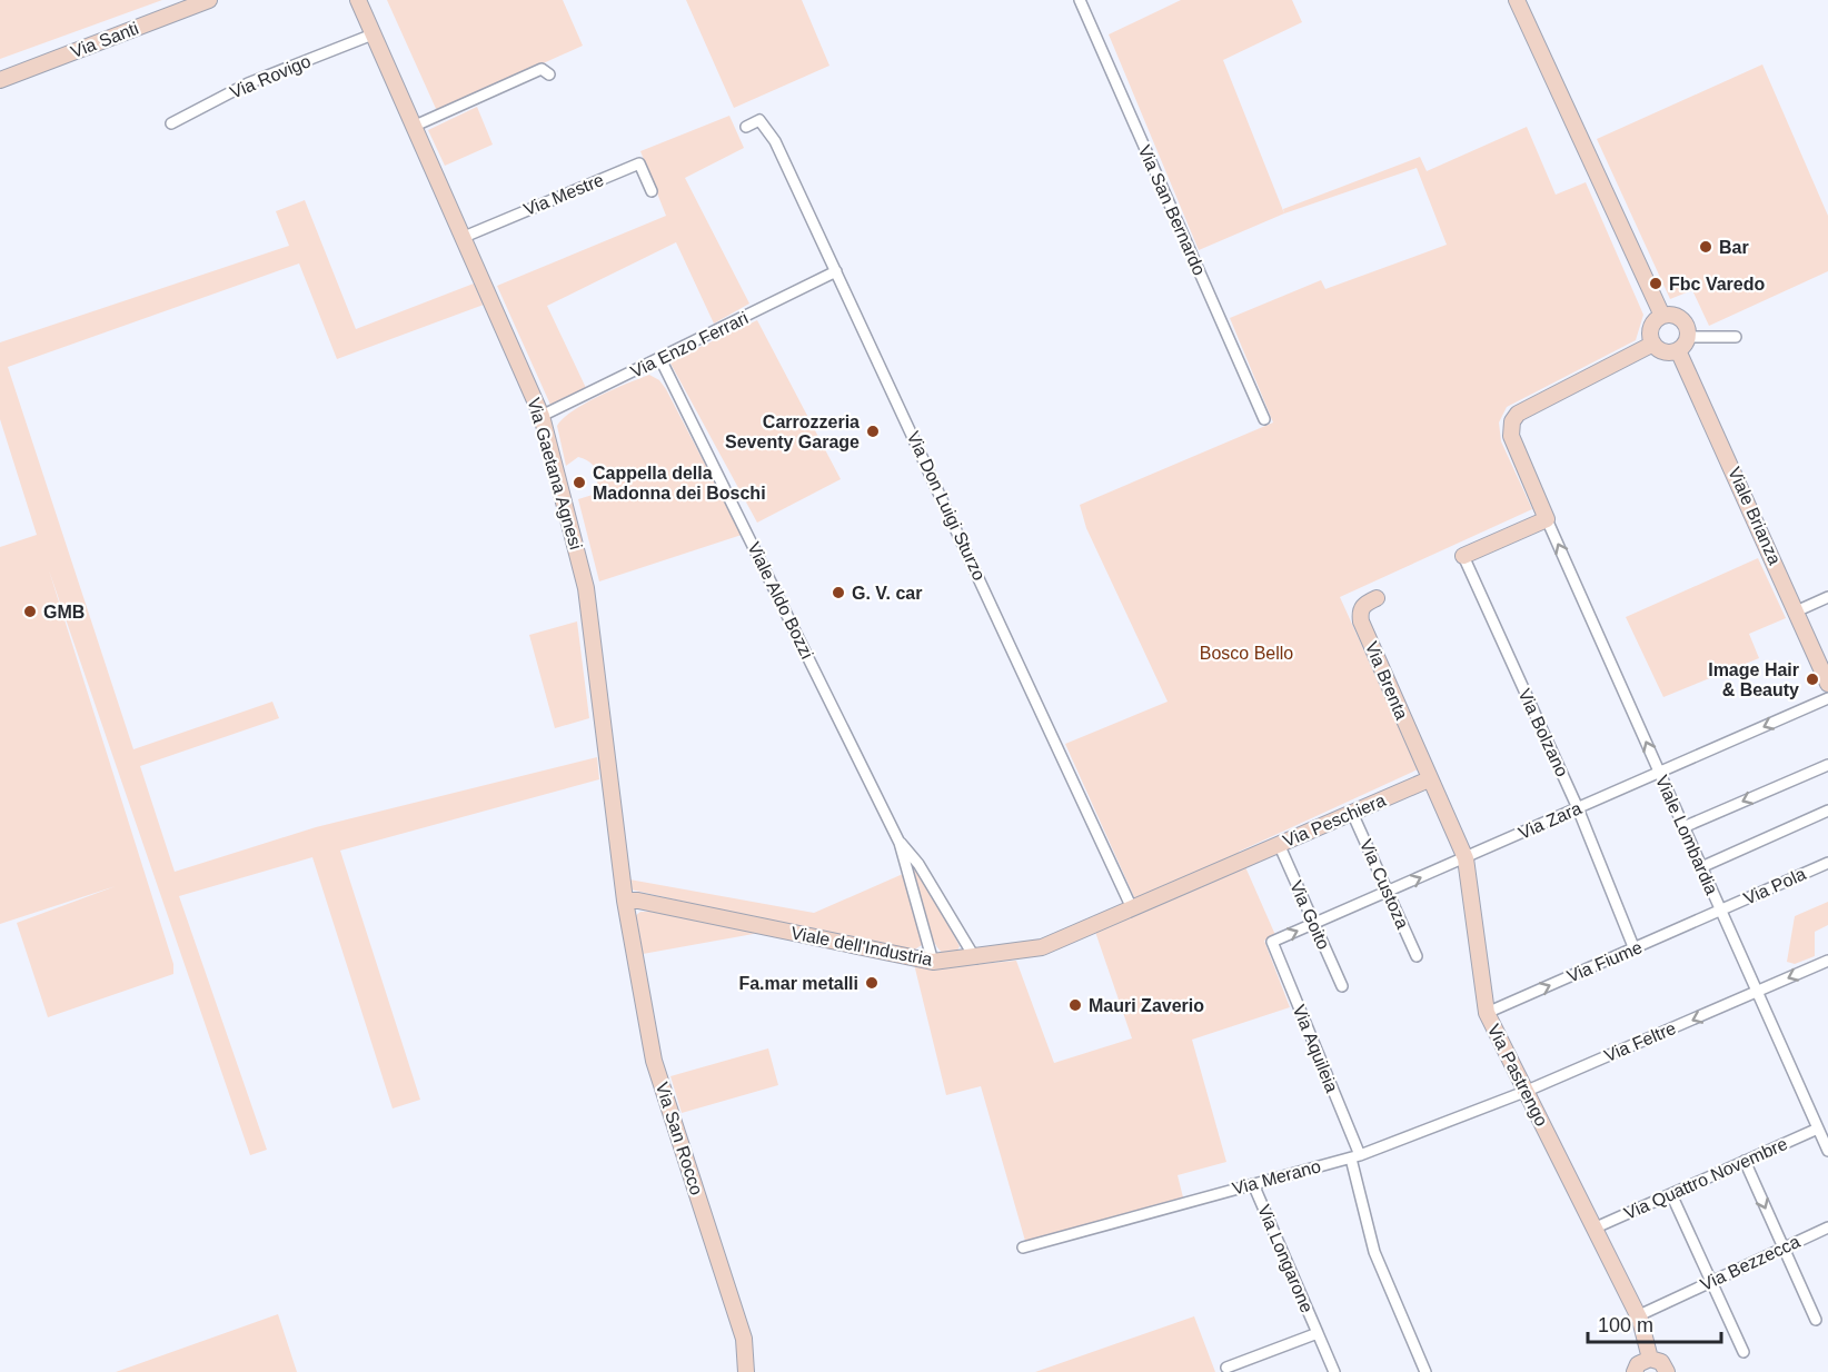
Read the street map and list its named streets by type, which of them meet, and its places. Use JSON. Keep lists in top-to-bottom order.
{
  "streets": {
    "street": [
      "Via Santi",
      "Via Rovigo",
      "Via Mestre",
      "Via San Bernardo",
      "Via Enzo Ferrari",
      "Via Gaetana Agnesi",
      "Via Don Luigi Sturzo",
      "Viale Brianza",
      "Viale Aldo Bozzi",
      "Via Brenta",
      "Via Bolzano",
      "Via Peschiera",
      "Via Zara",
      "Viale Lombardia",
      "Via Custoza",
      "Via Pola",
      "Via Goito",
      "Viale dell'Industria",
      "Via Fiume",
      "Via Feltre",
      "Via Aquileia",
      "Via Pastrengo",
      "Via San Rocco",
      "Via Merano",
      "Via Quattro Novembre",
      "Via Longarone",
      "Via Bezzecca"
    ]
  },
  "crossings": [
    ["Via Rovigo", "Via Gaetana Agnesi"],
    ["Via Mestre", "Via Gaetana Agnesi"],
    ["Via Enzo Ferrari", "Via Gaetana Agnesi"],
    ["Via Enzo Ferrari", "Via Don Luigi Sturzo"],
    ["Via Enzo Ferrari", "Viale Aldo Bozzi"],
    ["Via Gaetana Agnesi", "Viale dell'Industria"],
    ["Via Gaetana Agnesi", "Via San Rocco"],
    ["Via Don Luigi Sturzo", "Via Peschiera"],
    ["Via Don Luigi Sturzo", "Viale dell'Industria"],
    ["Viale Aldo Bozzi", "Viale dell'Industria"],
    ["Via Brenta", "Via Peschiera"],
    ["Via Brenta", "Via Pastrengo"],
    ["Via Bolzano", "Via Zara"],
    ["Via Bolzano", "Via Fiume"],
    ["Via Peschiera", "Via Custoza"],
    ["Via Peschiera", "Via Goito"],
    ["Via Peschiera", "Viale dell'Industria"],
    ["Via Peschiera", "Via Pastrengo"],
    ["Via Zara", "Viale Lombardia"],
    ["Via Zara", "Via Custoza"],
    ["Via Zara", "Via Goito"],
    ["Via Zara", "Via Aquileia"],
    ["Via Zara", "Via Pastrengo"],
    ["Viale Lombardia", "Via Pola"],
    ["Viale Lombardia", "Via Fiume"],
    ["Viale Lombardia", "Via Feltre"],
    ["Viale Lombardia", "Via Quattro Novembre"],
    ["Via Pola", "Via Fiume"],
    ["Viale dell'Industria", "Via San Rocco"],
    ["Via Fiume", "Via Pastrengo"],
    ["Via Feltre", "Via Pastrengo"],
    ["Via Feltre", "Via Merano"],
    ["Via Aquileia", "Via Merano"],
    ["Via Pastrengo", "Via Merano"],
    ["Via Pastrengo", "Via Quattro Novembre"],
    ["Via Pastrengo", "Via Bezzecca"],
    ["Via Merano", "Via Longarone"]
  ],
  "one_way": ["Viale Lombardia", "Via Fiume", "Via Feltre"],
  "parks": ["Bosco Bello"],
  "places": [
    "Bar",
    "Fbc Varedo",
    "Carrozzeria Seventy Garage",
    "Cappella della Madonna dei Boschi",
    "G. V. car",
    "GMB",
    "Image Hair & Beauty",
    "Fa.mar metalli",
    "Mauri Zaverio"
  ],
  "scale_bar": "100 m"
}
